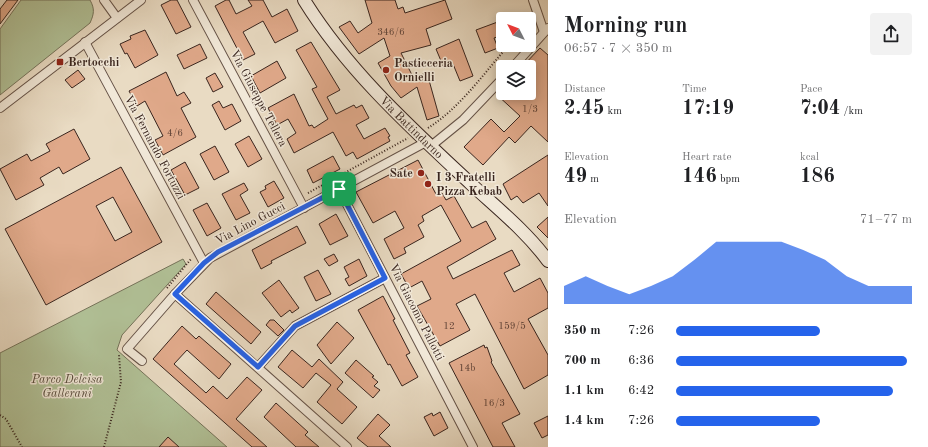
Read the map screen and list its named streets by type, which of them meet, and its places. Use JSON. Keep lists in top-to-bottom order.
{
  "streets": {
    "street": [
      "Via Giuseppe Tellera",
      "Via Battindarno",
      "Via Fernando Fortuzzi",
      "Via Lino Gucci",
      "Via Giacomo Pallotti"
    ]
  },
  "crossings": [
    ["Via Giuseppe Tellera", "Via Lino Gucci"],
    ["Via Battindarno", "Via Lino Gucci"],
    ["Via Fernando Fortuzzi", "Via Lino Gucci"],
    ["Via Lino Gucci", "Via Giacomo Pallotti"]
  ],
  "parks": ["Parco Delcisa Gallerani"],
  "places": {
    "transit": ["Bertocchi"],
    "other": ["Pasticceria Ornielli", "Sate", "I 3 Fratelli Pizza Kebab"]
  },
  "house_numbers": [
    "346/6",
    "1/3",
    "4/6",
    "12",
    "159/5",
    "14b",
    "16/3"
  ],
  "north": "top left",
  "page": {
    "heading": ["Morning run", "06:57 · 7 × 350 m"],
    "stats": [
      ["Distance", "2.45 km"],
      ["Time", "17:19"],
      ["Pace", "7:04 /km"],
      ["Elevation", "49 m"],
      ["Heart rate", "146 bpm"],
      ["kcal", "186"]
    ],
    "chart": ["Elevation", "71–77 m"],
    "list": [
      {
        "name": "350 m",
        "note": "7:26"
      },
      {
        "name": "700 m",
        "note": "6:36"
      },
      {
        "name": "1.1 km",
        "note": "6:42"
      },
      {
        "name": "1.4 km",
        "note": "7:26"
      }
    ]
  }
}
